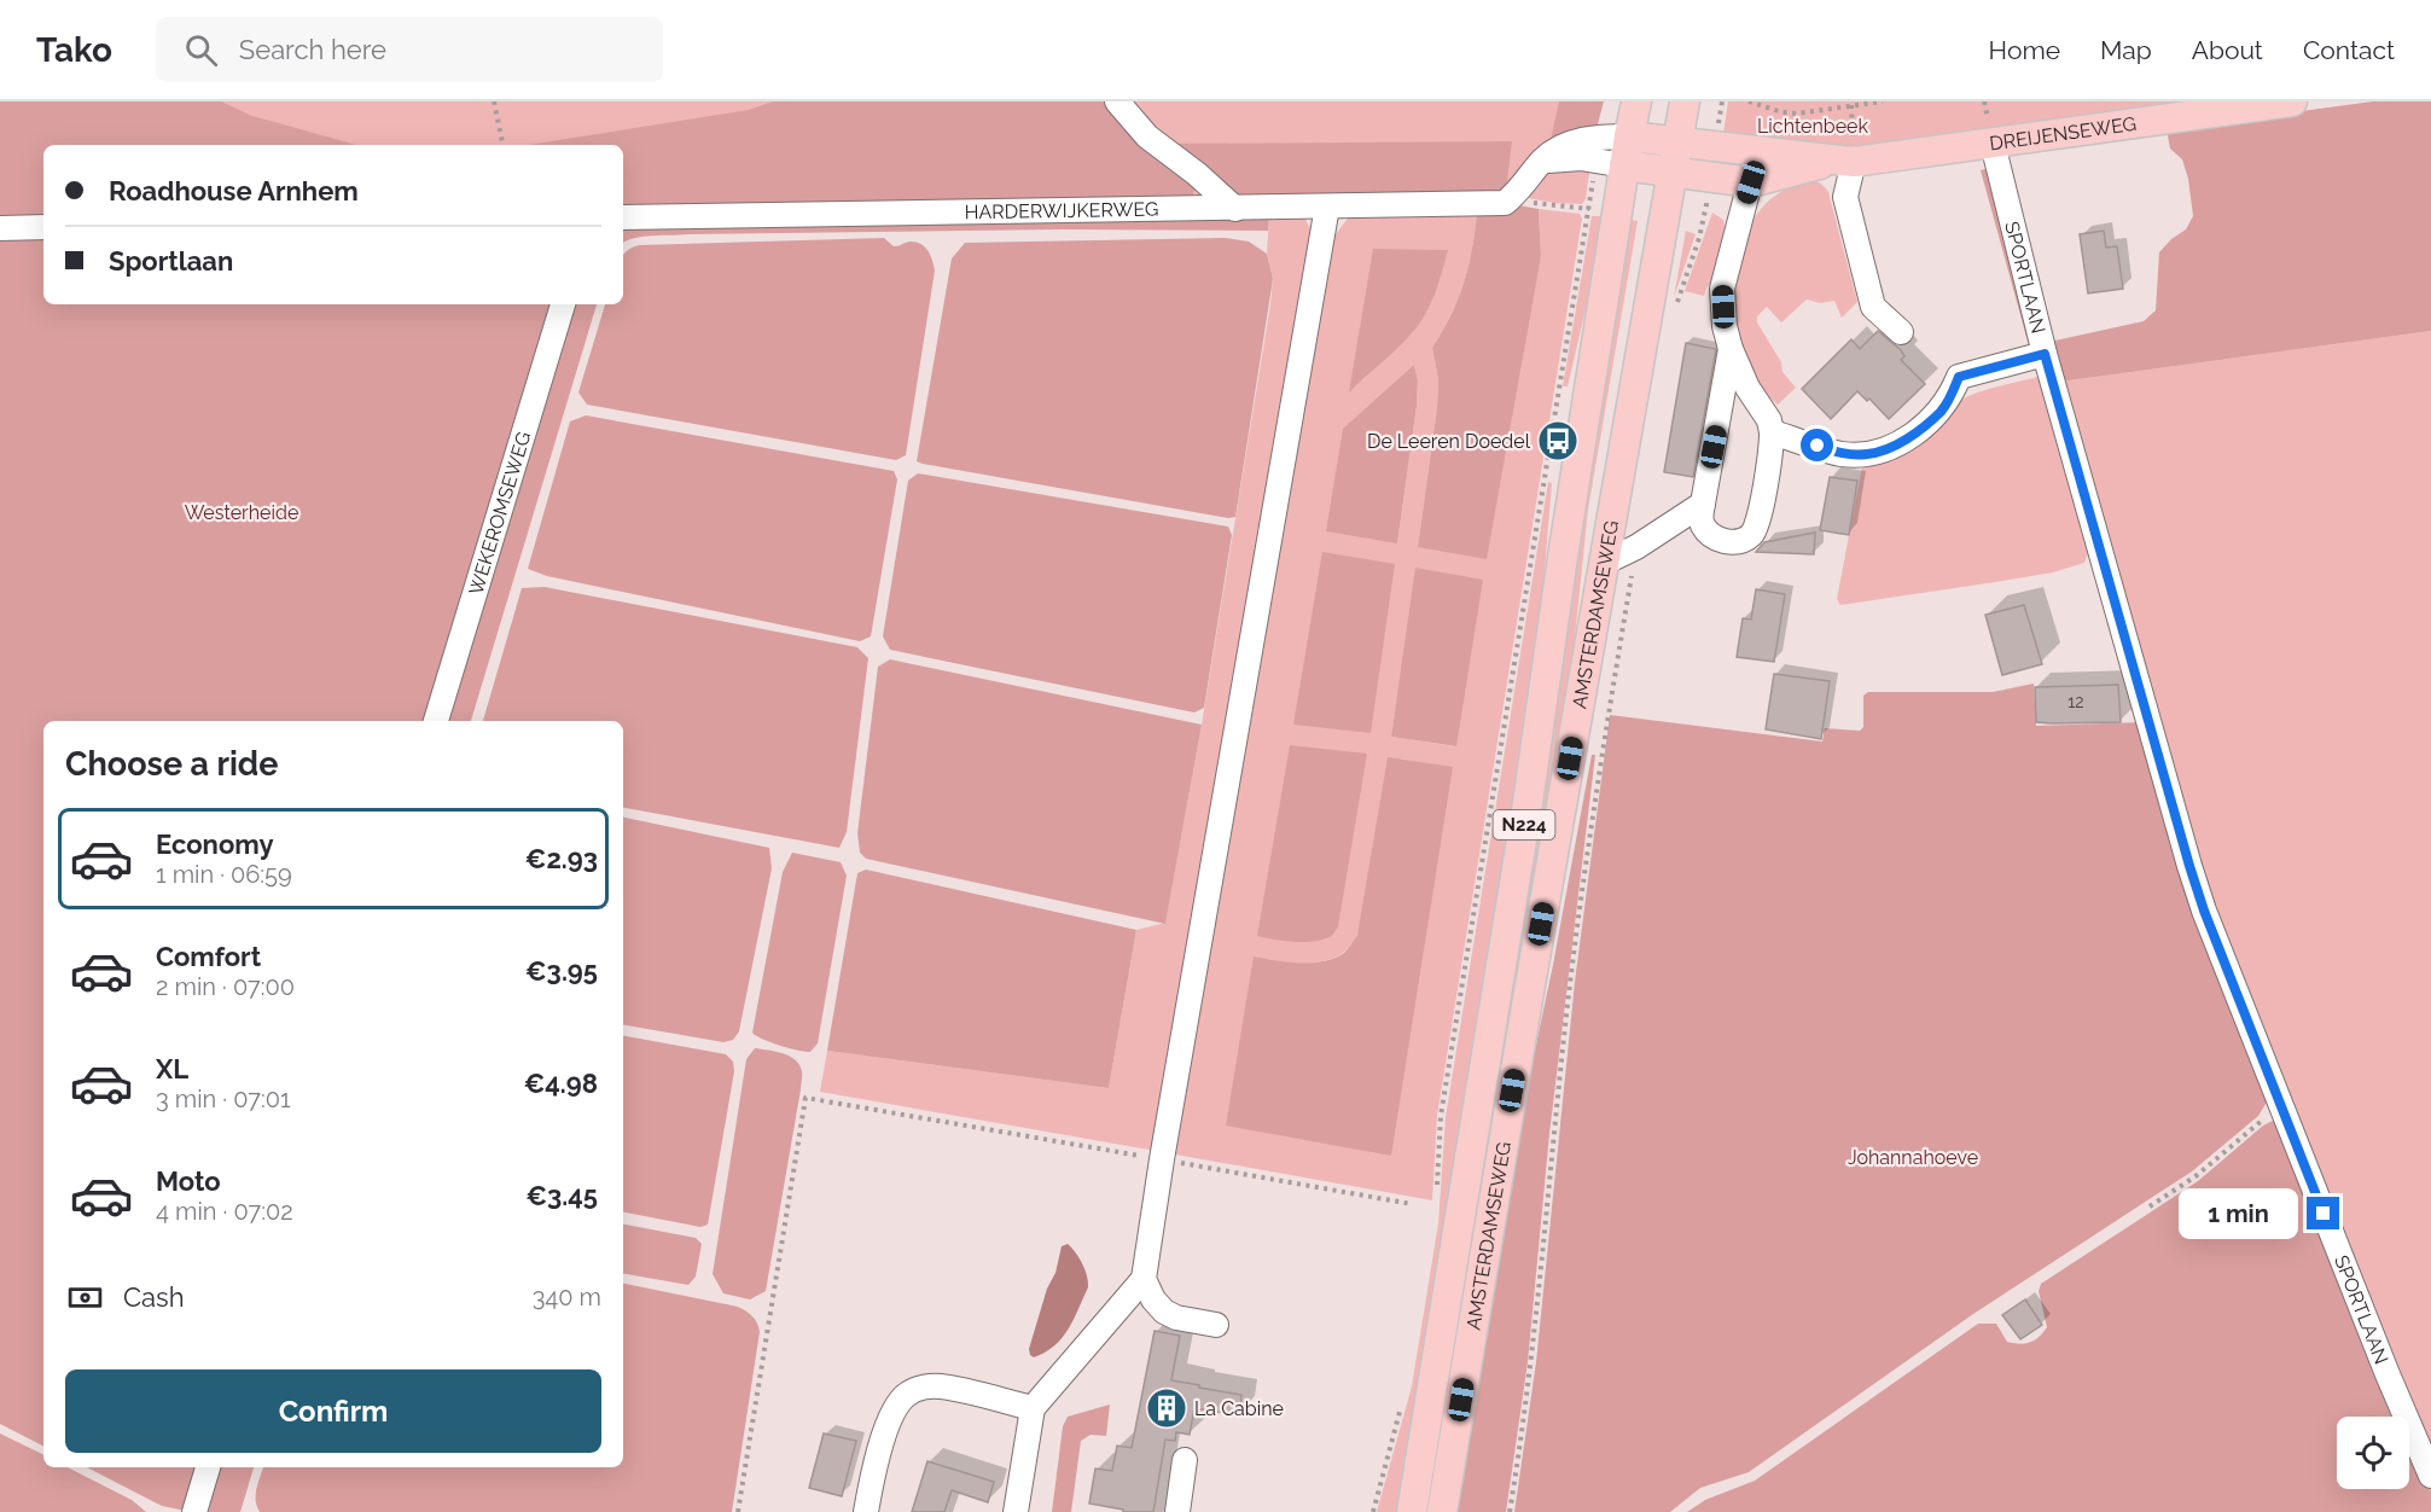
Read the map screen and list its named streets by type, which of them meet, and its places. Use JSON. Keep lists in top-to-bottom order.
{
  "streets": {
    "main road": ["DREIJENSEWEG", "AMSTERDAMSEWEG", "N224"],
    "street": ["HARDERWIJKERWEG", "SPORTLAAN", "WEKEROMSEWEG"]
  },
  "crossings": [
    ["DREIJENSEWEG", "SPORTLAAN"],
    ["DREIJENSEWEG", "AMSTERDAMSEWEG"]
  ],
  "parks": ["Lichtenbeek", "Westerheide", "Johannahoeve"],
  "places": {
    "bus stop": ["De Leeren Doedel"],
    "building": ["La Cabine"]
  },
  "house_numbers": ["12"],
  "page": {
    "header": "Tako",
    "search": "Search here",
    "nav": [
      "Home",
      "Map",
      "About",
      "Contact"
    ],
    "banner": ["Roadhouse Arnhem", "Sportlaan"],
    "heading": "Choose a ride",
    "list": [
      {
        "name": "Economy",
        "note": "1 min · 06:59",
        "value": "€2.93"
      },
      {
        "name": "Comfort",
        "note": "2 min · 07:00",
        "value": "€3.95"
      },
      {
        "name": "XL",
        "note": "3 min · 07:01",
        "value": "€4.98"
      },
      {
        "name": "Moto",
        "note": "4 min · 07:02",
        "value": "€3.45"
      }
    ],
    "bubble": "1 min",
    "pay": ["Cash", "340 m"],
    "buttons": "Confirm"
  }
}
